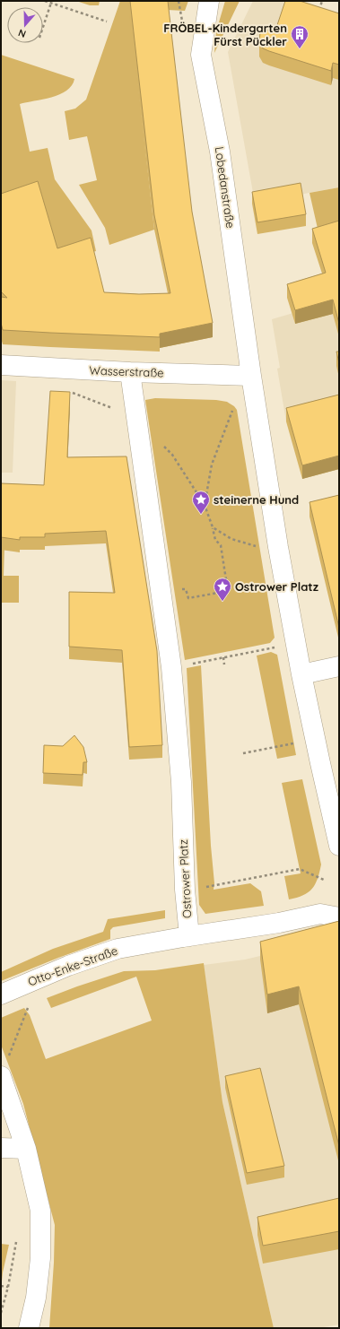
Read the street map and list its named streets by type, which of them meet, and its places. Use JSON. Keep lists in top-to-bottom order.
{
  "streets": {
    "street": [
      "Lobedanstraße",
      "Wasserstraße",
      "Ostrower Platz",
      "Otto-Enke-Straße"
    ]
  },
  "crossings": [
    ["Lobedanstraße", "Wasserstraße"],
    ["Wasserstraße", "Ostrower Platz"],
    ["Ostrower Platz", "Otto-Enke-Straße"]
  ],
  "places": {
    "building": ["FRÖBEL-Kindergarten Fürst Pückler"],
    "place": ["steinerne Hund", "Ostrower Platz"]
  },
  "north": "bottom"
}
